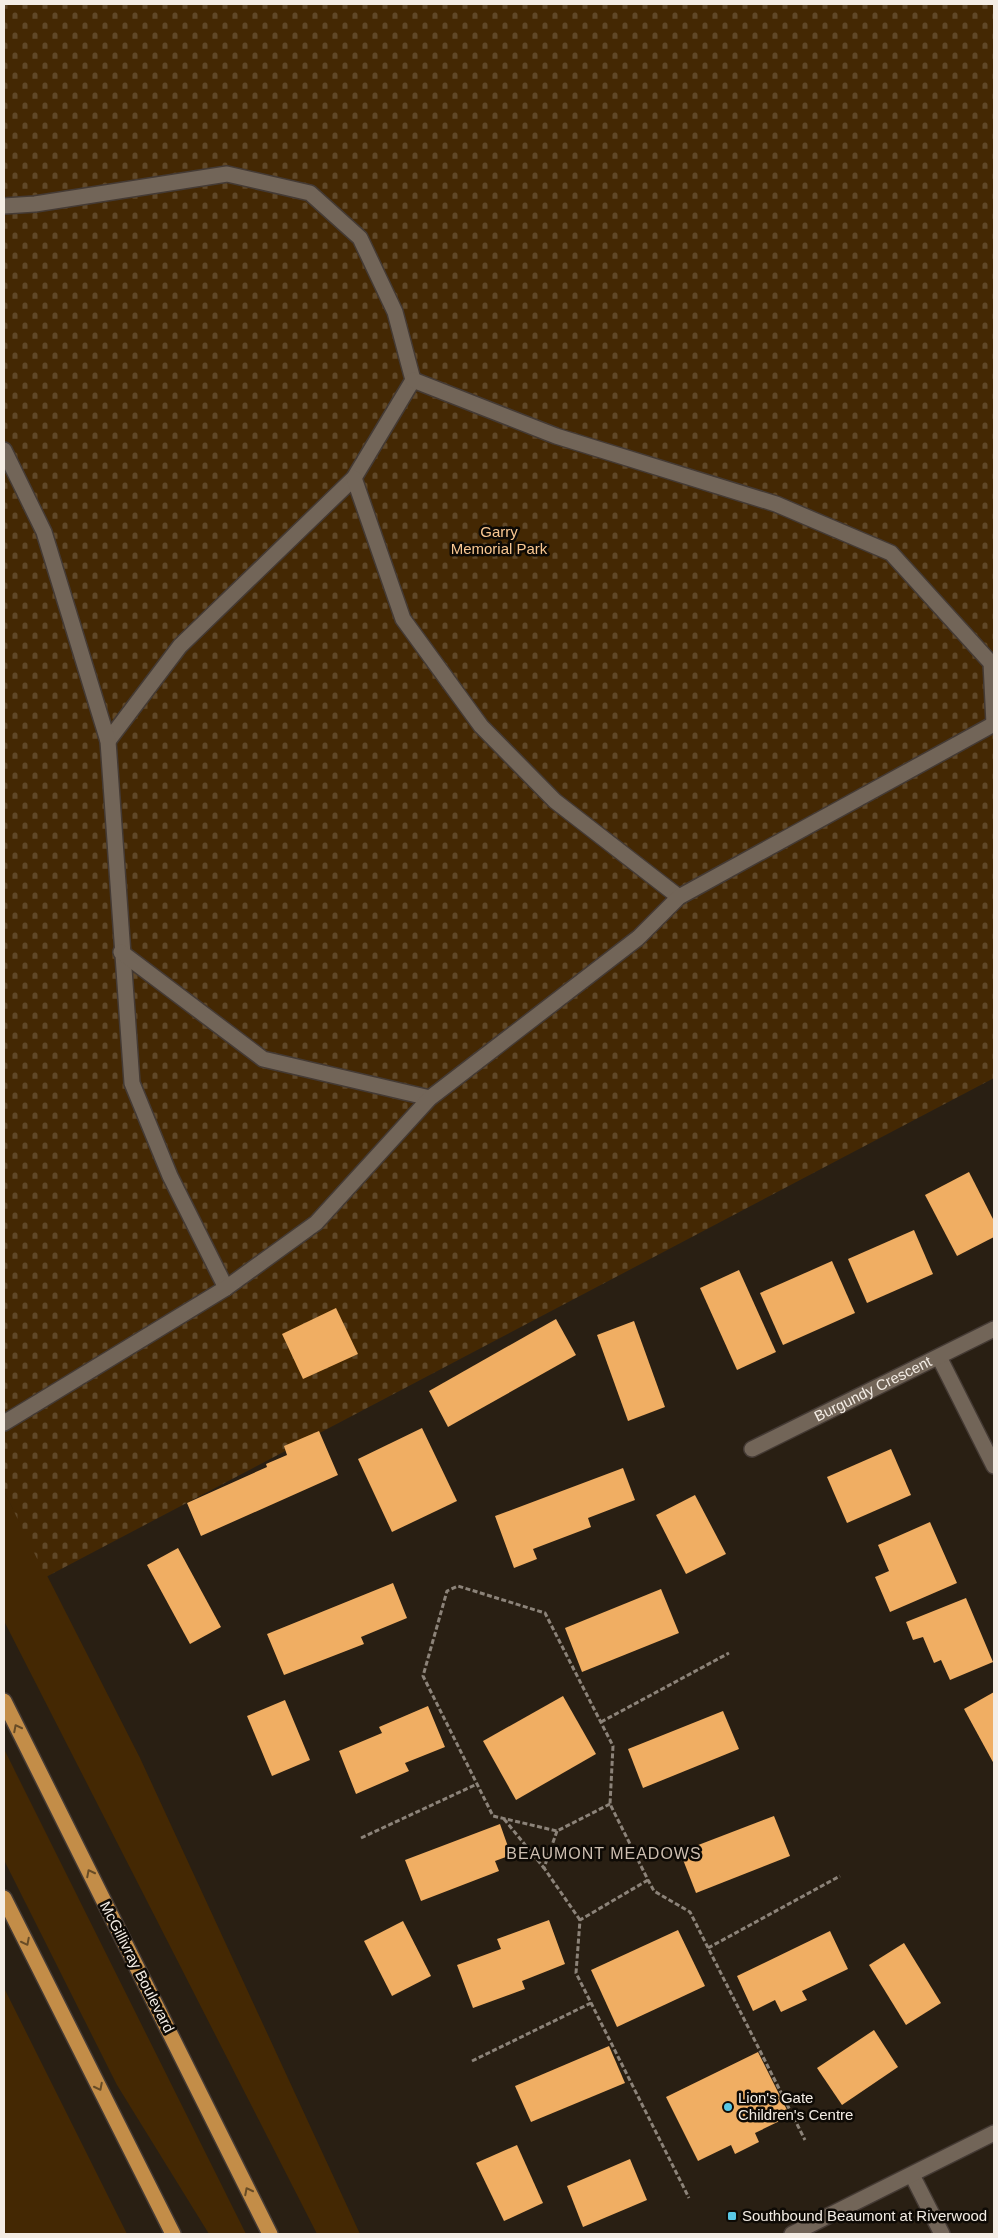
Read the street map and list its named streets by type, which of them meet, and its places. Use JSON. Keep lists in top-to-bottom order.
{
  "streets": {
    "main road": ["McGillivray Boulevard"],
    "street": ["Burgundy Crescent"]
  },
  "districts": ["BEAUMONT MEADOWS"],
  "parks": ["Garry Memorial Park"],
  "places": {
    "other": ["Lion's Gate Children's Centre"],
    "transit": ["Southbound Beaumont at Riverwood"]
  }
}
